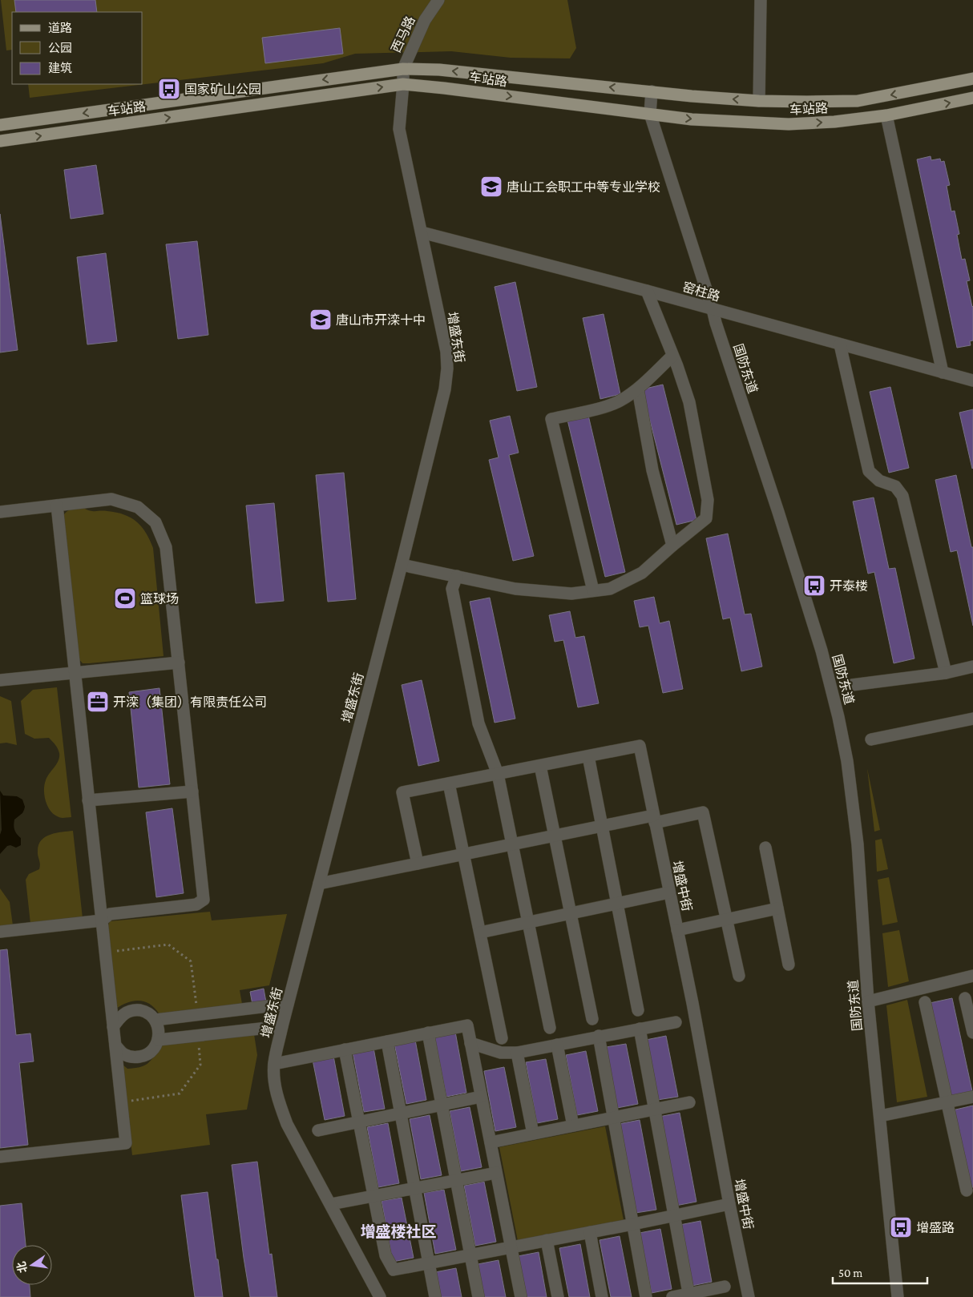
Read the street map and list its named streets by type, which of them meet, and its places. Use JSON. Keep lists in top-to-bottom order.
{
  "streets": {
    "main road": ["车站路"],
    "street": [
      "西马路",
      "窑柱路",
      "增盛东街",
      "国防东道",
      "增盛中街"
    ]
  },
  "crossings": [
    ["西马路", "车站路"],
    ["西马路", "增盛东街"],
    ["车站路", "增盛东街"],
    ["车站路", "国防东道"],
    ["窑柱路", "增盛东街"],
    ["窑柱路", "国防东道"]
  ],
  "districts": ["增盛楼社区"],
  "places": {
    "bus stop": ["国家矿山公园", "开泰楼", "增盛路"],
    "school or university": ["唐山工会职工中等专业学校", "唐山市开滦十中"],
    "sports": ["篮球场"],
    "office": ["开滦（集团）有限责任公司"]
  },
  "legend": ["道路", "公园", "建筑"],
  "scale_bar": "50 m",
  "north": "left"
}
